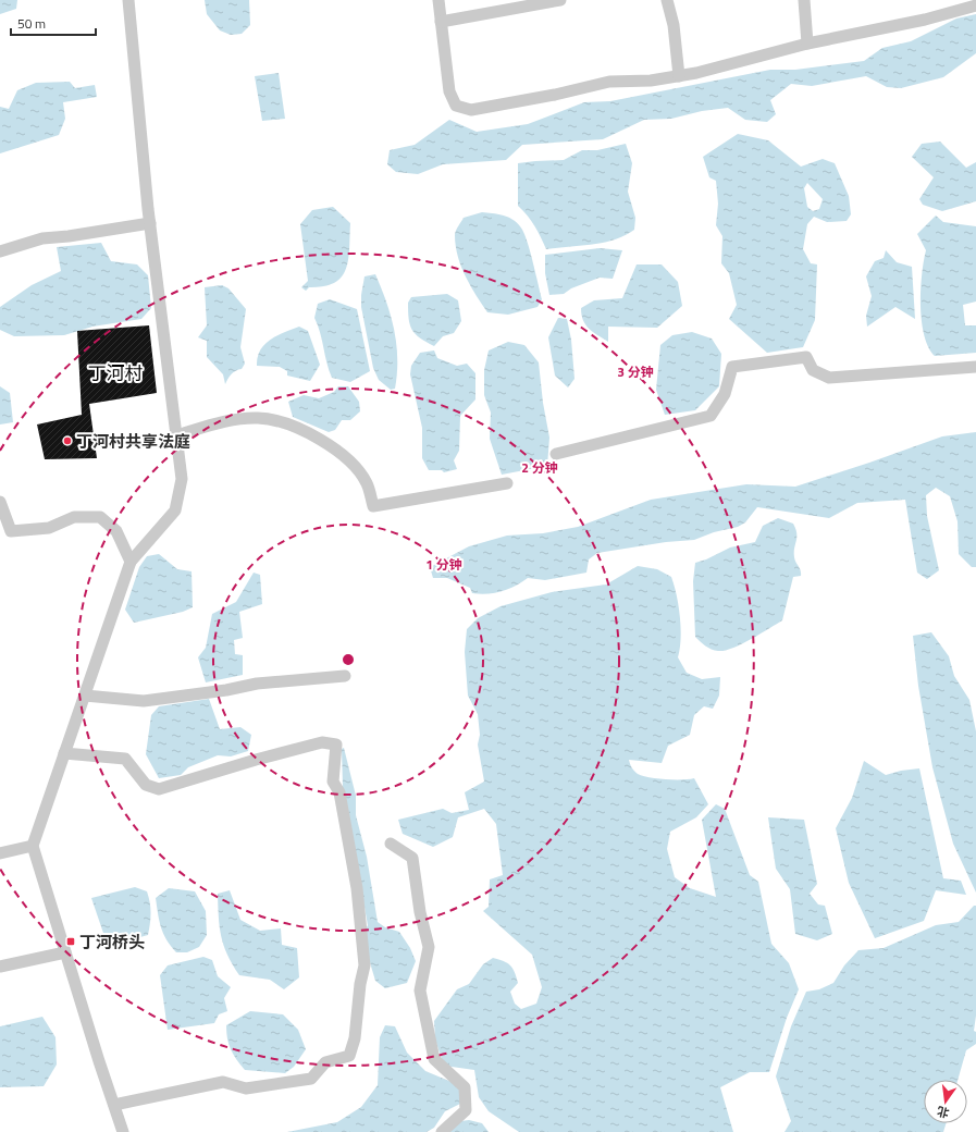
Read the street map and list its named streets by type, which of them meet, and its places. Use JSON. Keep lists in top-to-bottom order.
{
  "districts": ["丁河村"],
  "places": {
    "other": ["丁河村共享法庭"],
    "transit": ["丁河桥头"]
  },
  "scale_bar": "50 m",
  "north": "bottom",
  "rings": ["3 分钟", "2 分钟", "1 分钟"]
}
